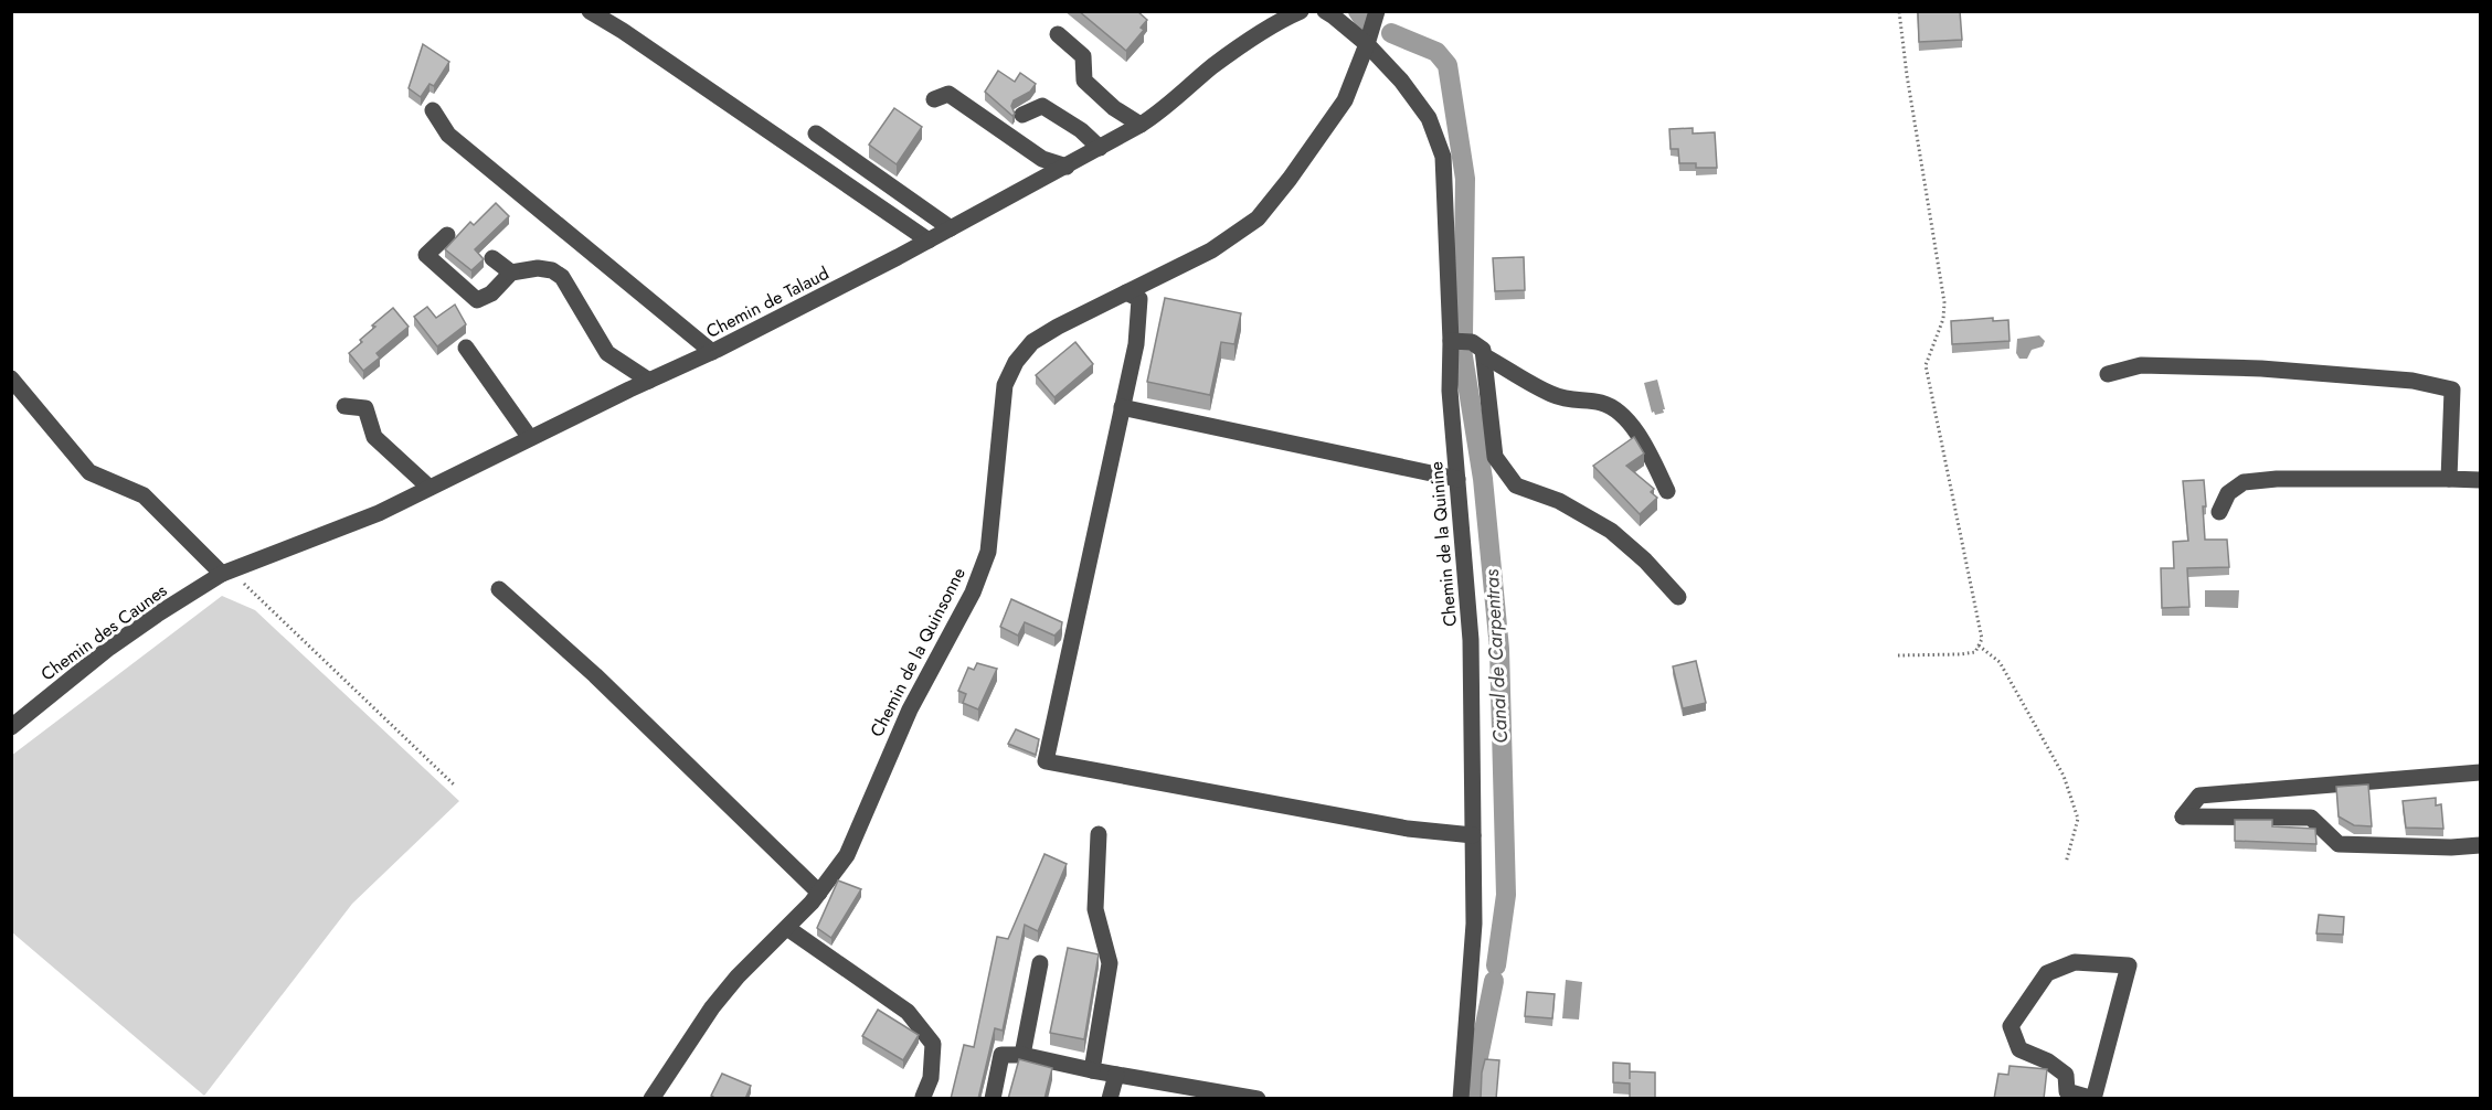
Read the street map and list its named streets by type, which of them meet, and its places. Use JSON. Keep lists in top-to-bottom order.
{
  "streets": {
    "street": [
      "Chemin de Talaud",
      "Chemin de la Quinine",
      "Chemin des Caunes",
      "Chemin de la Quinsonne"
    ]
  },
  "crossings": [
    ["Chemin de Talaud", "Chemin des Caunes"],
    ["Chemin de la Quinine", "Chemin de la Quinsonne"]
  ],
  "water": ["Canal de Carpentras"]
}
